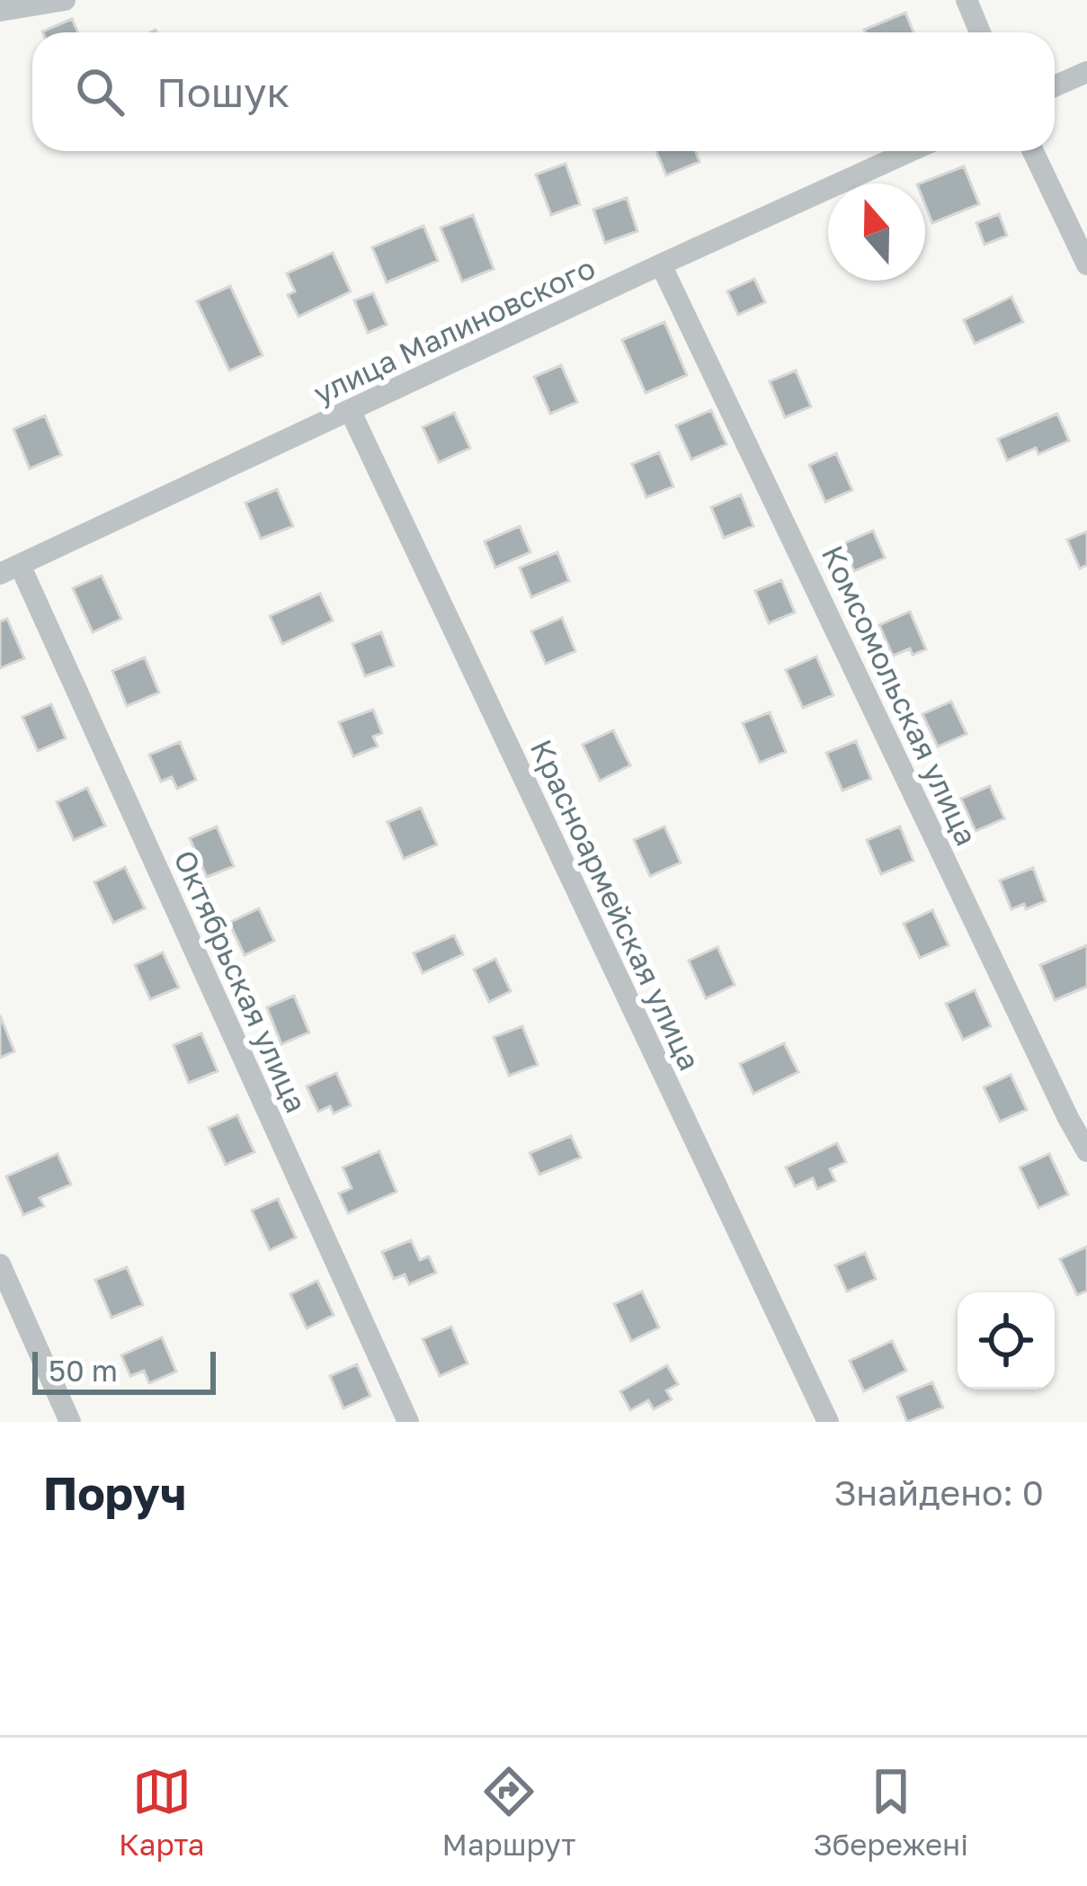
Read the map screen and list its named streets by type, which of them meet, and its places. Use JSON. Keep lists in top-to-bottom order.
{
  "streets": {
    "street": [
      "улица Малиновского",
      "Комсомольская улица",
      "Красноармейская улица",
      "Октябрьская улица"
    ]
  },
  "crossings": [
    ["улица Малиновского", "Комсомольская улица"],
    ["улица Малиновского", "Красноармейская улица"],
    ["улица Малиновского", "Октябрьская улица"]
  ],
  "scale_bar": "50 m",
  "north": "top",
  "page": {
    "search": "Пошук",
    "scale": "50 m",
    "heading": ["Поруч", "Знайдено: 0"],
    "nav": ["Карта", "Маршрут", "Збережені"]
  }
}
